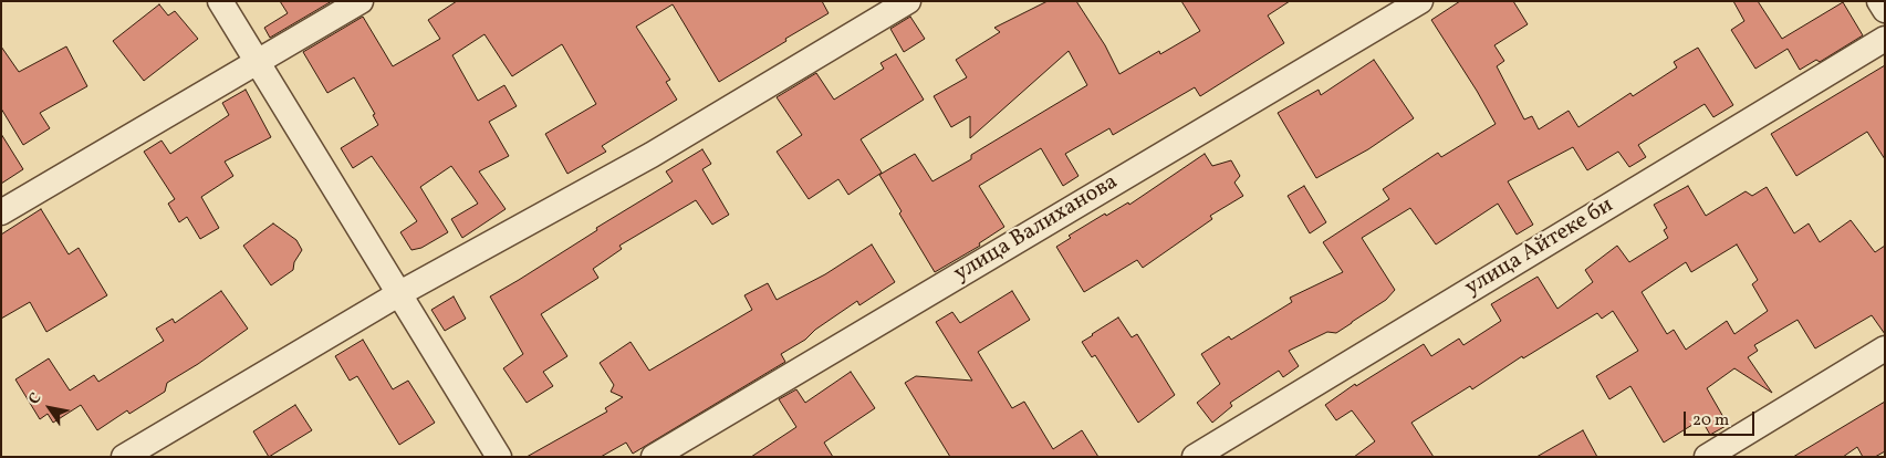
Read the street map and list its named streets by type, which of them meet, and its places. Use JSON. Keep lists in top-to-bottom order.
{
  "streets": {
    "street": ["улица Валиханова", "улица Айтеке би"]
  },
  "scale_bar": "20 m",
  "north": "top left"
}
